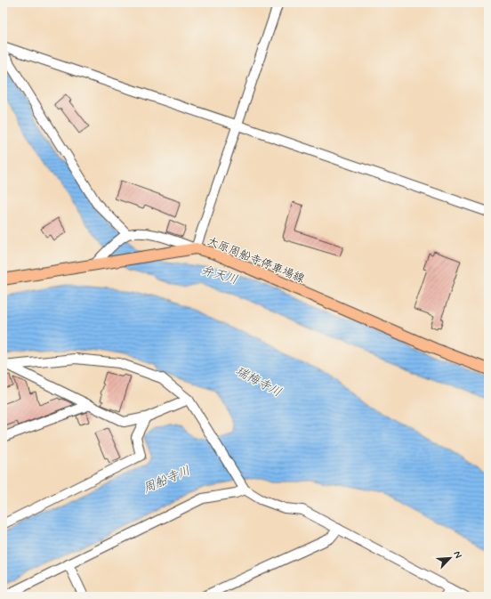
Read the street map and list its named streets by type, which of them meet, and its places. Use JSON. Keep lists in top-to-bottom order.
{
  "streets": {
    "main road": ["大原周船寺停車場線"]
  },
  "water": ["弁天川", "瑞梅寺川", "周船寺川"],
  "north": "top right"
}
